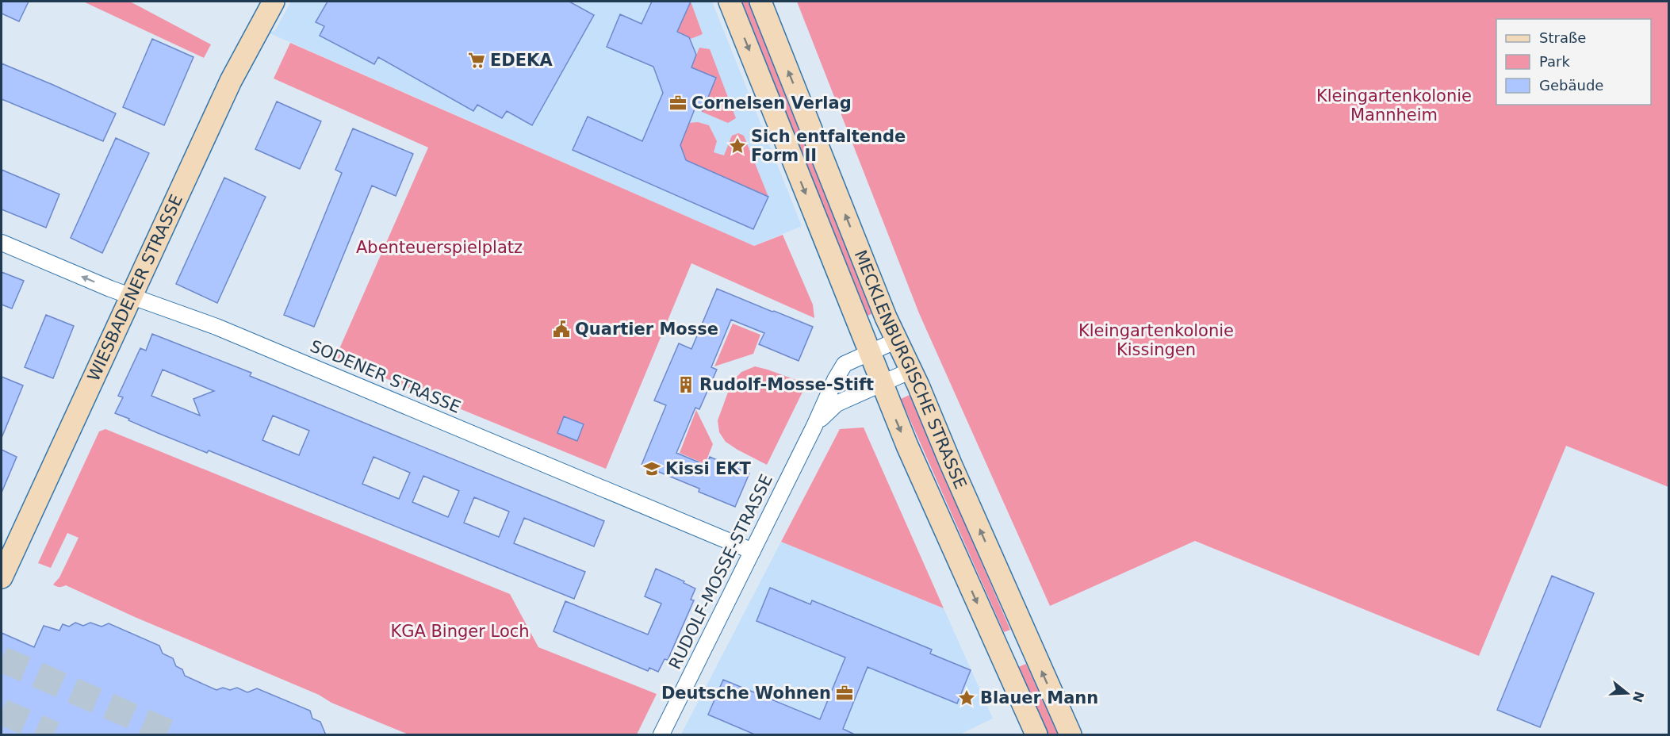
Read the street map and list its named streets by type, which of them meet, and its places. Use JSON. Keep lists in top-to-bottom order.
{
  "streets": {
    "main road": ["WIESBADENER STRASSE", "MECKLENBURGISCHE STRASSE"],
    "street": ["SODENER STRASSE", "RUDOLF-MOSSE-STRASSE"]
  },
  "crossings": [
    ["WIESBADENER STRASSE", "SODENER STRASSE"],
    ["MECKLENBURGISCHE STRASSE", "RUDOLF-MOSSE-STRASSE"],
    ["SODENER STRASSE", "RUDOLF-MOSSE-STRASSE"]
  ],
  "parks": [
    "Kleingartenkolonie Mannheim",
    "Abenteuerspielplatz",
    "Kleingartenkolonie Kissingen",
    "KGA Binger Loch"
  ],
  "places": {
    "supermarket": ["EDEKA"],
    "office": ["Cornelsen Verlag", "Deutsche Wohnen"],
    "place": ["Sich entfaltende Form II", "Blauer Mann"],
    "public building": ["Quartier Mosse"],
    "building": ["Rudolf-Mosse-Stift"],
    "school or university": ["Kissi EKT"]
  },
  "legend": ["Straße", "Park", "Gebäude"],
  "north": "right"
}
